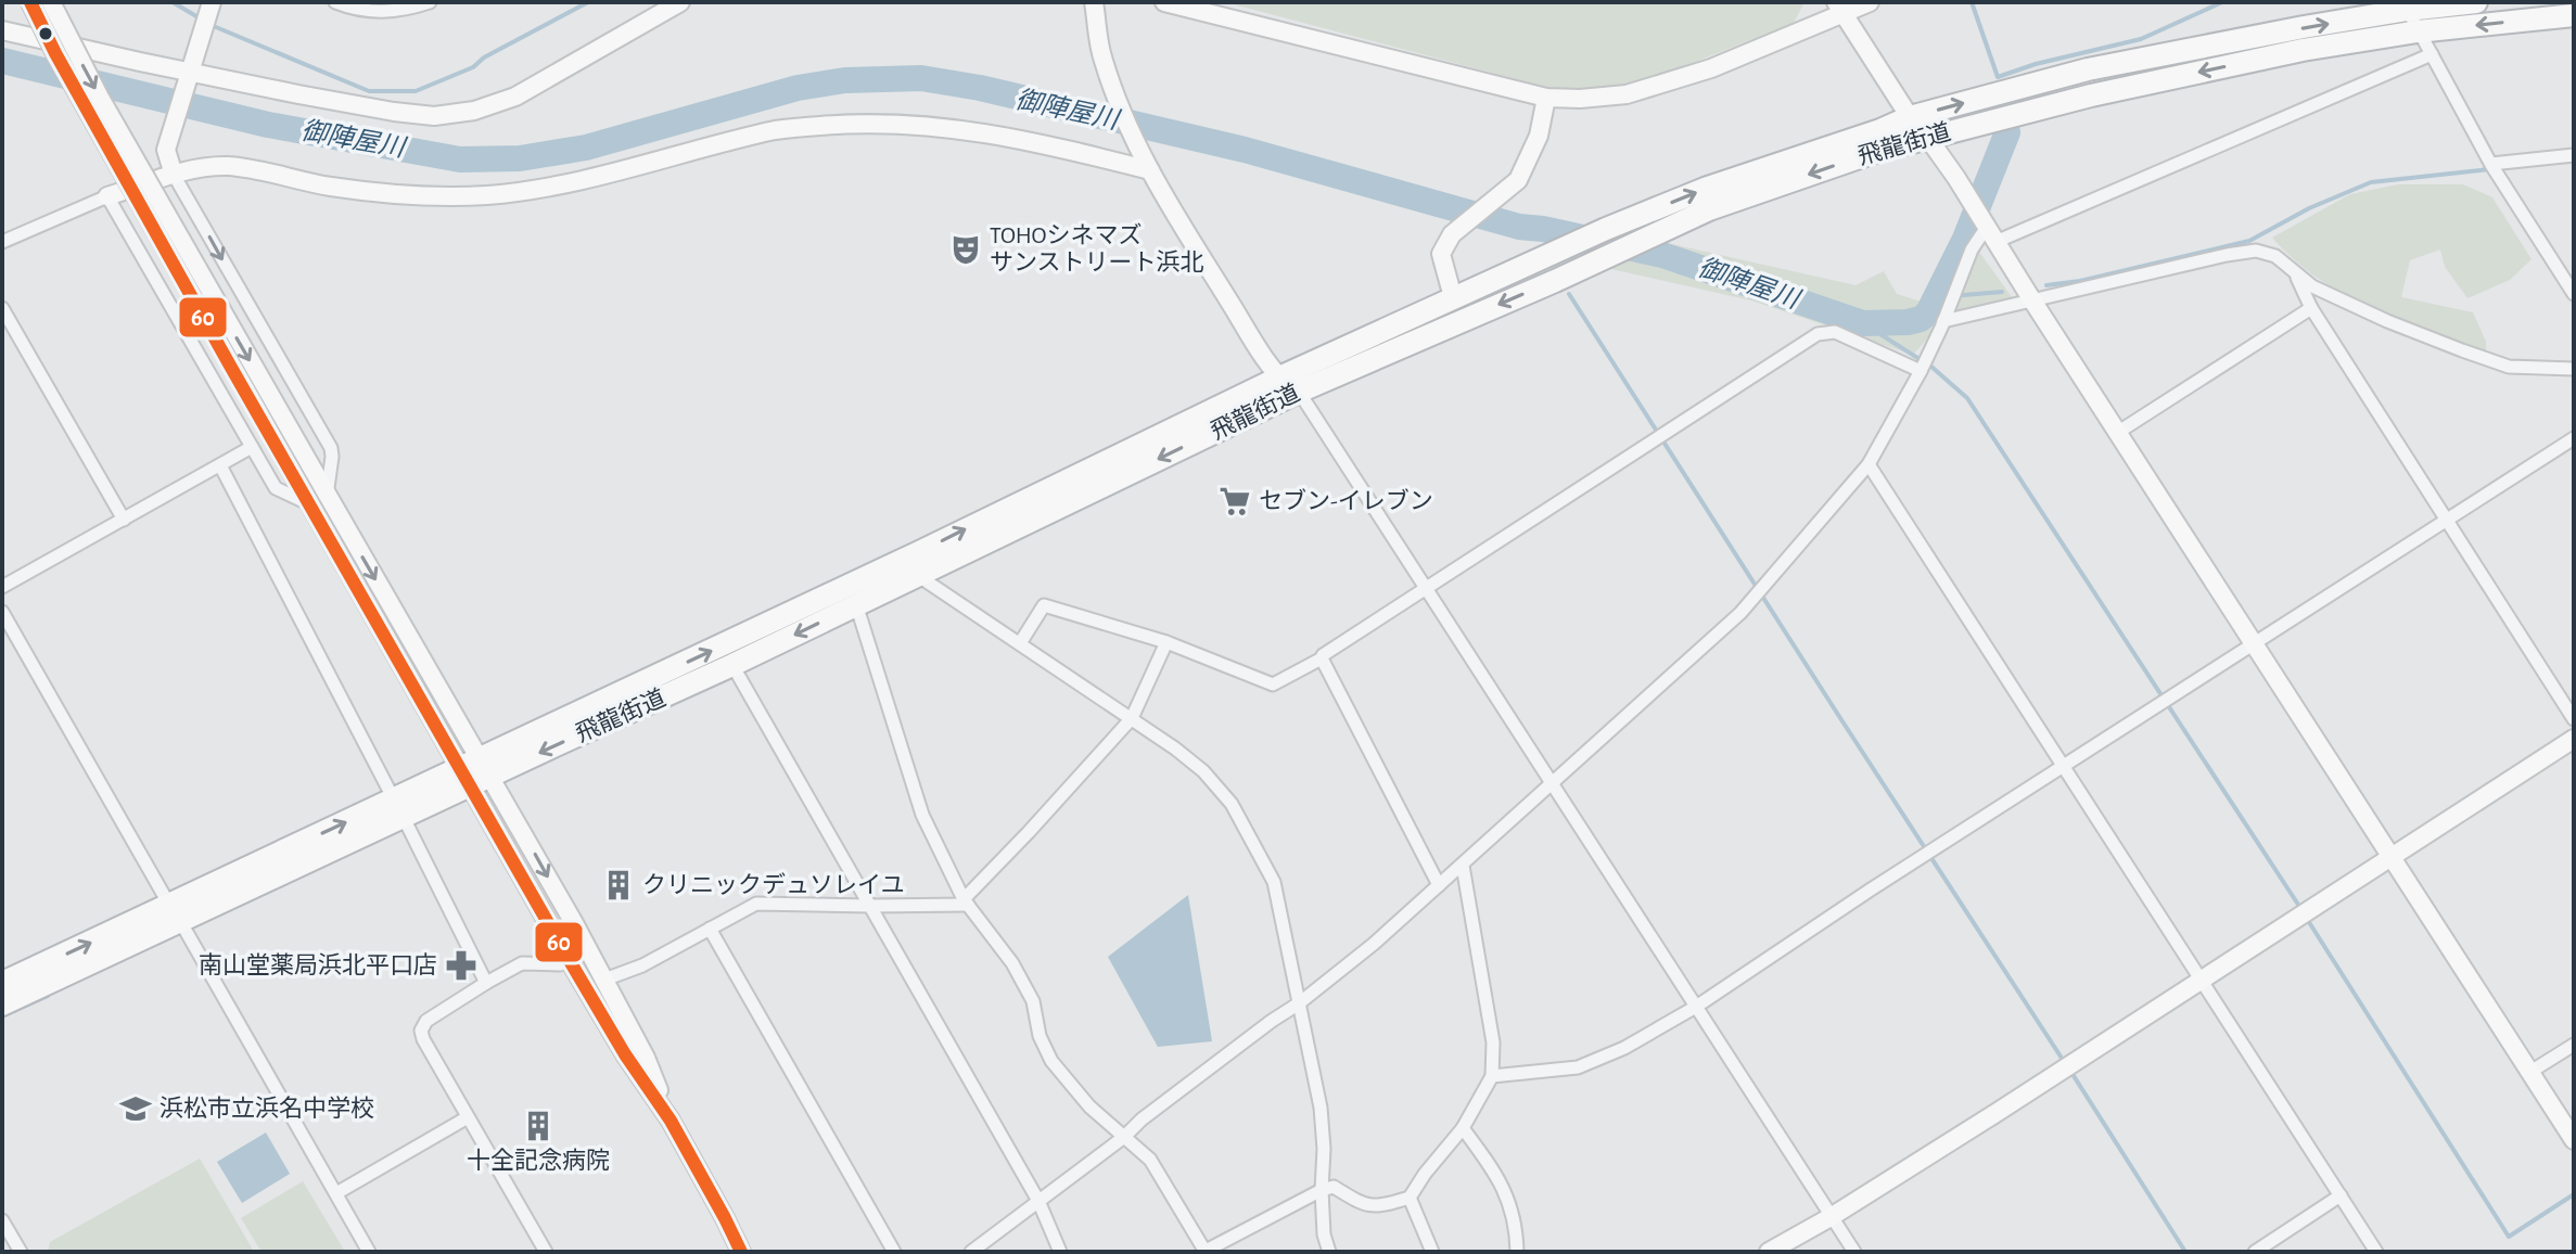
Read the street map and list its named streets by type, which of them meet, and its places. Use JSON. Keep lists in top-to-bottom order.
{
  "streets": {
    "highway": ["飛龍街道"]
  },
  "water": ["御陣屋川"],
  "places": {
    "theatre": ["TOHOシネマズ サンストリート浜北"],
    "supermarket": ["セブン-イレブン"],
    "building": ["クリニックデュソレイユ", "十全記念病院"],
    "pharmacy": ["南山堂薬局浜北平口店"],
    "school or university": ["浜松市立浜名中学校"]
  },
  "lines": ["transit line 60"]
}
